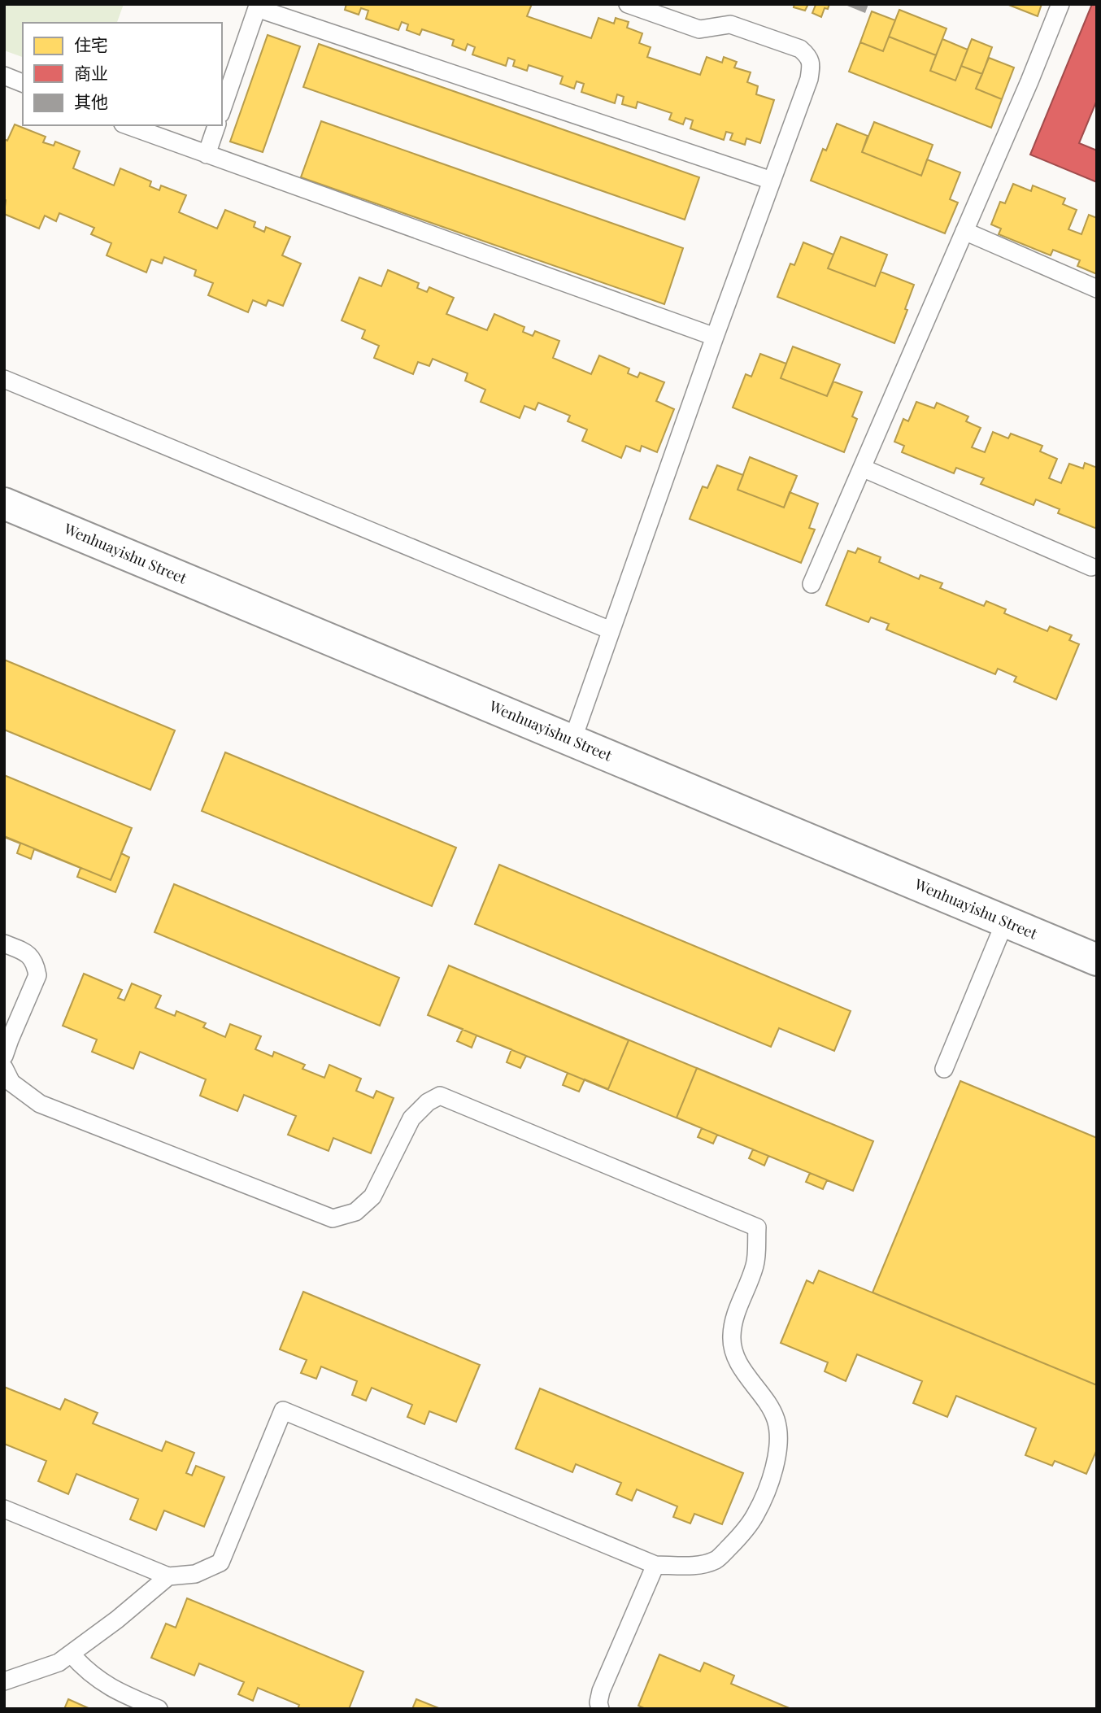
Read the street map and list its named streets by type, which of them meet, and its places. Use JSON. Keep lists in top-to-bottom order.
{
  "streets": {
    "street": ["Wenhuayishu Street"]
  },
  "legend": ["住宅", "商业", "其他"]
}
